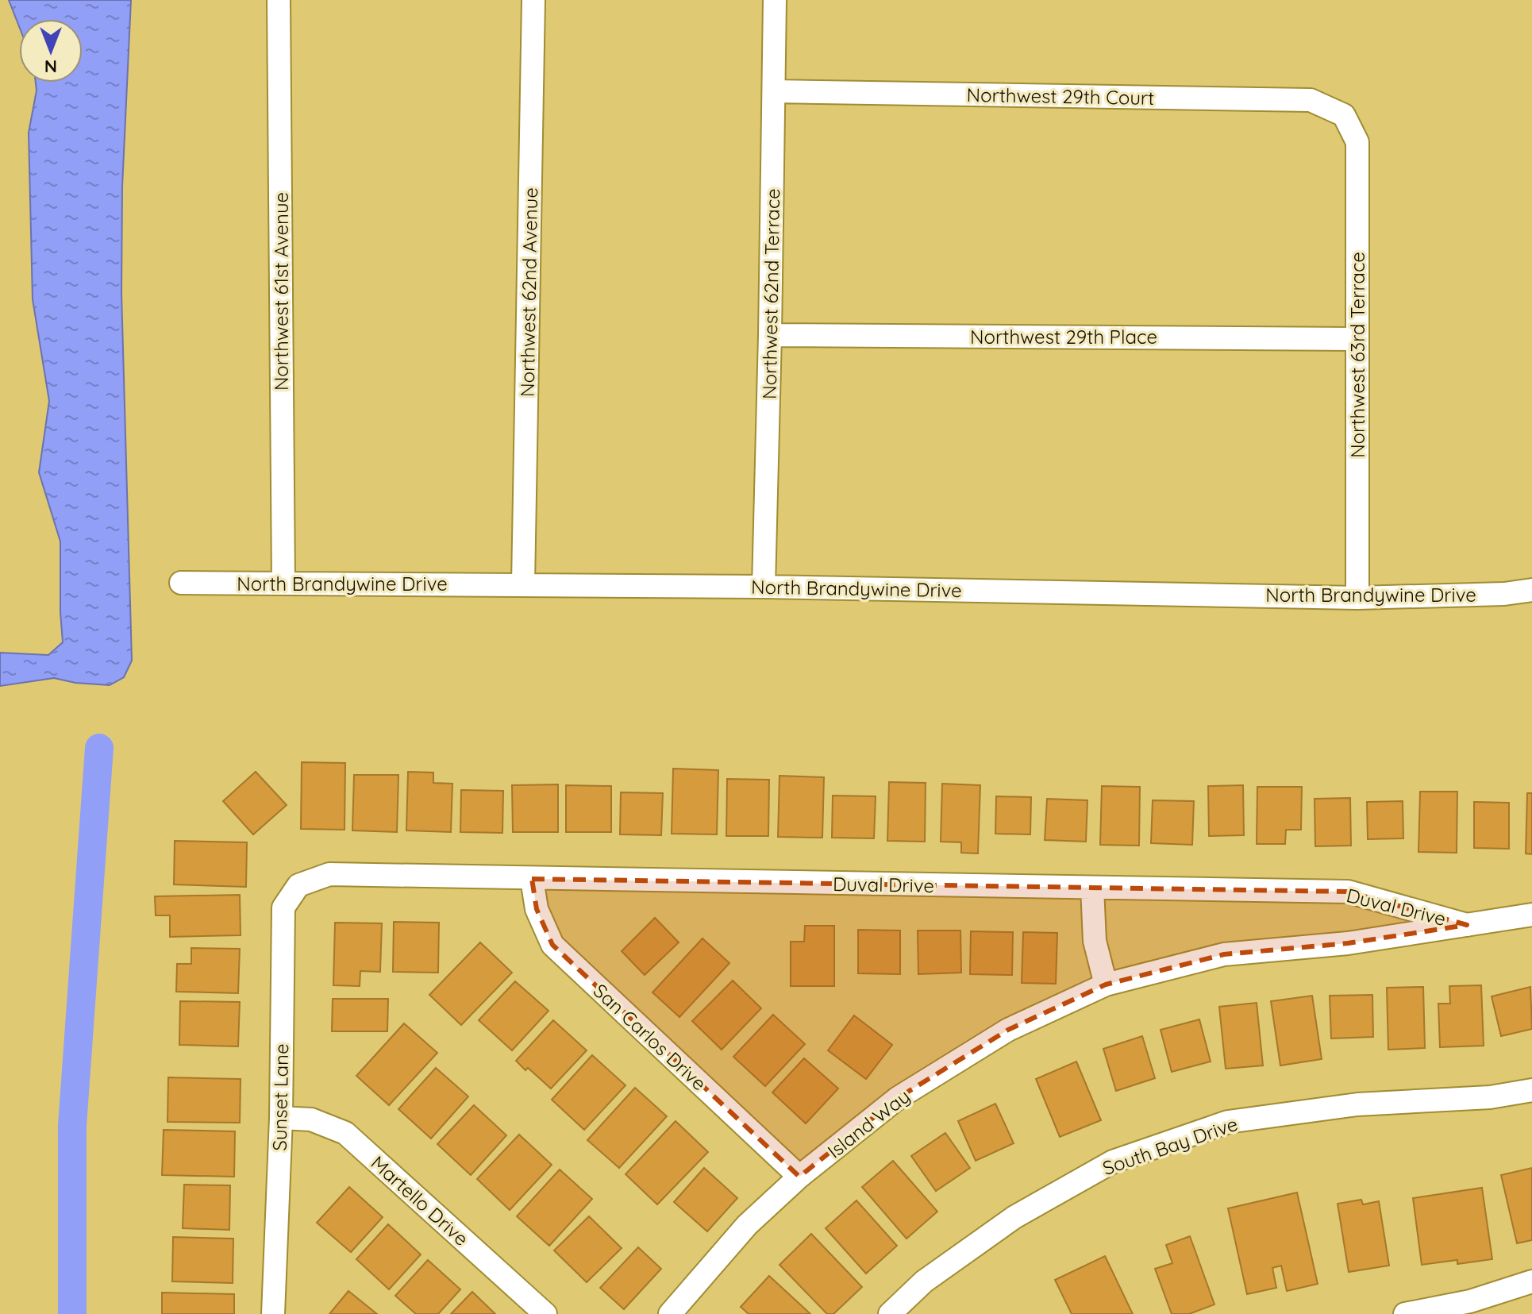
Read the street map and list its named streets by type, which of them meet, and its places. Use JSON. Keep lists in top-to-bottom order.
{
  "streets": {
    "street": [
      "Northwest 29th Court",
      "Northwest 61st Avenue",
      "Northwest 62nd Avenue",
      "Northwest 62nd Terrace",
      "Northwest 29th Place",
      "Northwest 63rd Terrace",
      "North Brandywine Drive",
      "Duval Drive",
      "San Carlos Drive",
      "Sunset Lane",
      "Island Way",
      "South Bay Drive",
      "Martello Drive"
    ]
  },
  "crossings": [
    ["Northwest 29th Court", "Northwest 62nd Terrace"],
    ["Northwest 29th Court", "Northwest 63rd Terrace"],
    ["Northwest 61st Avenue", "North Brandywine Drive"],
    ["Northwest 62nd Avenue", "North Brandywine Drive"],
    ["Northwest 62nd Terrace", "Northwest 29th Place"],
    ["Northwest 62nd Terrace", "North Brandywine Drive"],
    ["Northwest 29th Place", "Northwest 63rd Terrace"],
    ["Northwest 63rd Terrace", "North Brandywine Drive"],
    ["Duval Drive", "San Carlos Drive"],
    ["Duval Drive", "Sunset Lane"],
    ["Duval Drive", "Island Way"],
    ["San Carlos Drive", "Island Way"],
    ["Sunset Lane", "Martello Drive"]
  ],
  "north": "bottom"
}
